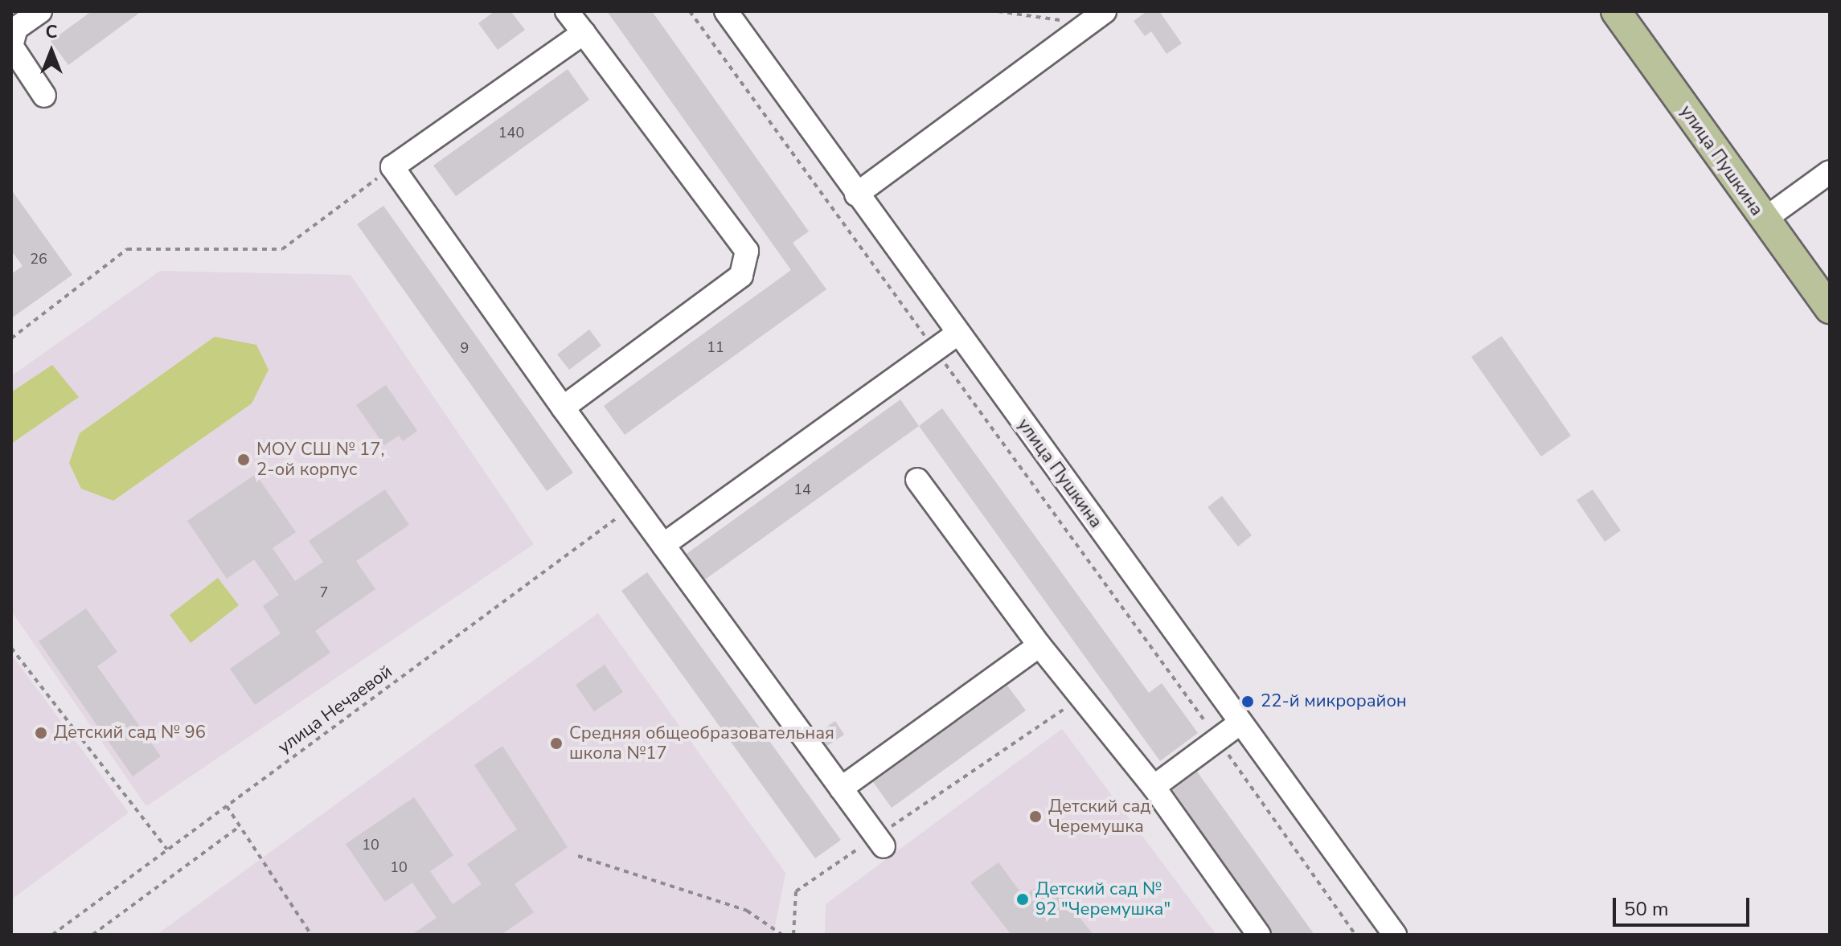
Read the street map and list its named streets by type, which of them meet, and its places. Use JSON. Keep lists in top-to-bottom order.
{
  "streets": {
    "main road": ["улица Пушкина"],
    "path": ["улица Нечаевой"]
  },
  "places": [
    "МОУ СШ № 17, 2-ой корпус",
    "22-й микрорайон",
    "Детский сад № 96",
    "Средняя общеобразовательная школа №17",
    "Детский сад Черемушка",
    "Детский сад № 92 \"Черемушка\""
  ],
  "house_numbers": [
    "140",
    "26",
    "11",
    "9",
    "14",
    "7",
    "10",
    "10"
  ],
  "scale_bar": "50 m",
  "north": "top"
}
